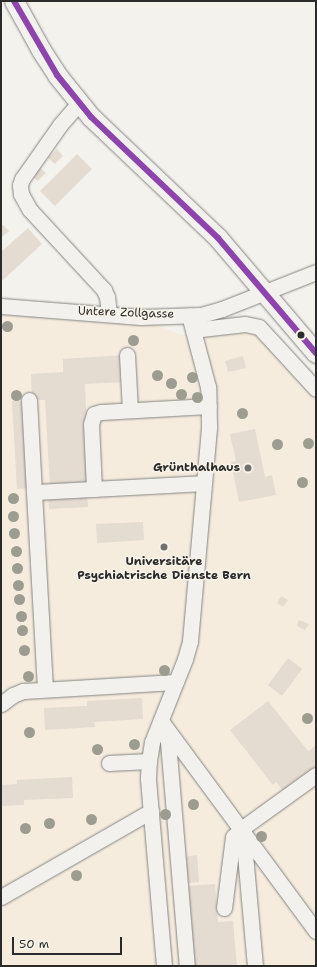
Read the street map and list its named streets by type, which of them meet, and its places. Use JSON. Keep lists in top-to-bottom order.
{
  "streets": {
    "street": ["Untere Zollgasse"]
  },
  "places": ["Grünthalhaus", "Universitäre Psychiatrische Dienste Bern"],
  "scale_bar": "50 m"
}
